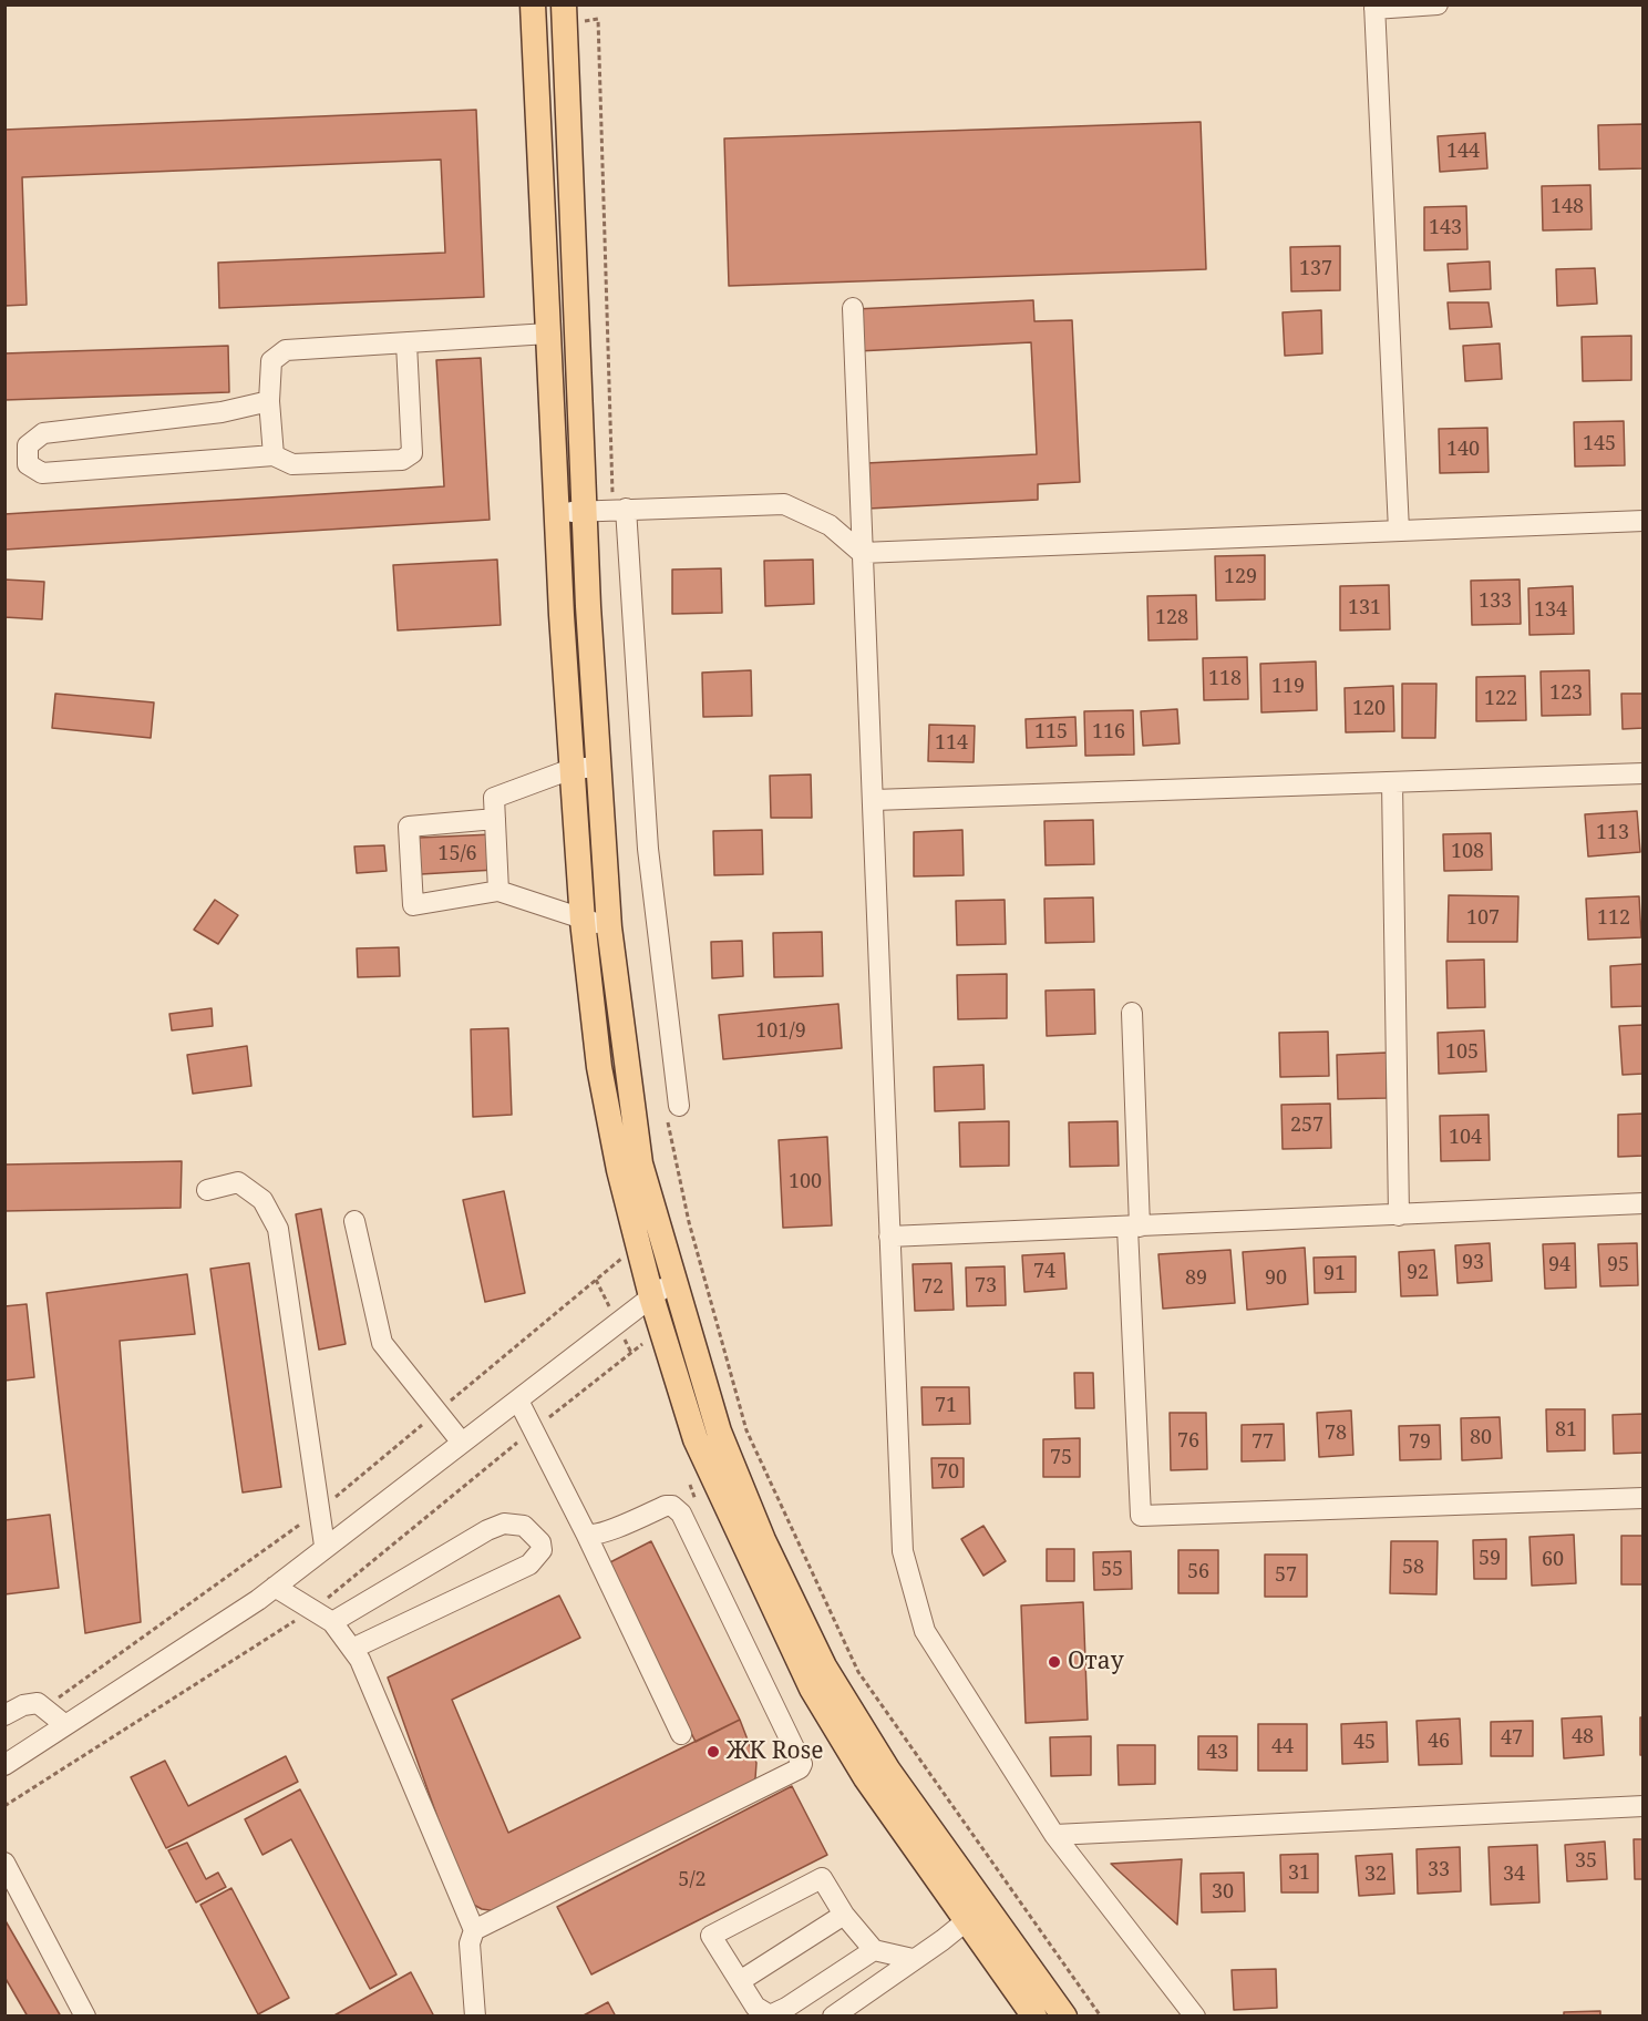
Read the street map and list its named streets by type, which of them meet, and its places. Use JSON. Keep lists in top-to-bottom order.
{
  "places": ["Отау", "ЖК Rose"],
  "house_numbers": [
    "144",
    "148",
    "143",
    "137",
    "145",
    "140",
    "129",
    "133",
    "131",
    "134",
    "128",
    "118",
    "119",
    "123",
    "122",
    "120",
    "115",
    "116",
    "114",
    "113",
    "108",
    "15/6",
    "107",
    "112",
    "101/9",
    "105",
    "257",
    "104",
    "100",
    "93",
    "94",
    "95",
    "74",
    "92",
    "91",
    "89",
    "90",
    "73",
    "72",
    "71",
    "81",
    "78",
    "80",
    "76",
    "77",
    "79",
    "75",
    "70",
    "59",
    "60",
    "58",
    "55",
    "56",
    "57",
    "48",
    "47",
    "46",
    "45",
    "44",
    "43",
    "35",
    "33",
    "31",
    "32",
    "34",
    "5/2",
    "30"
  ]
}
